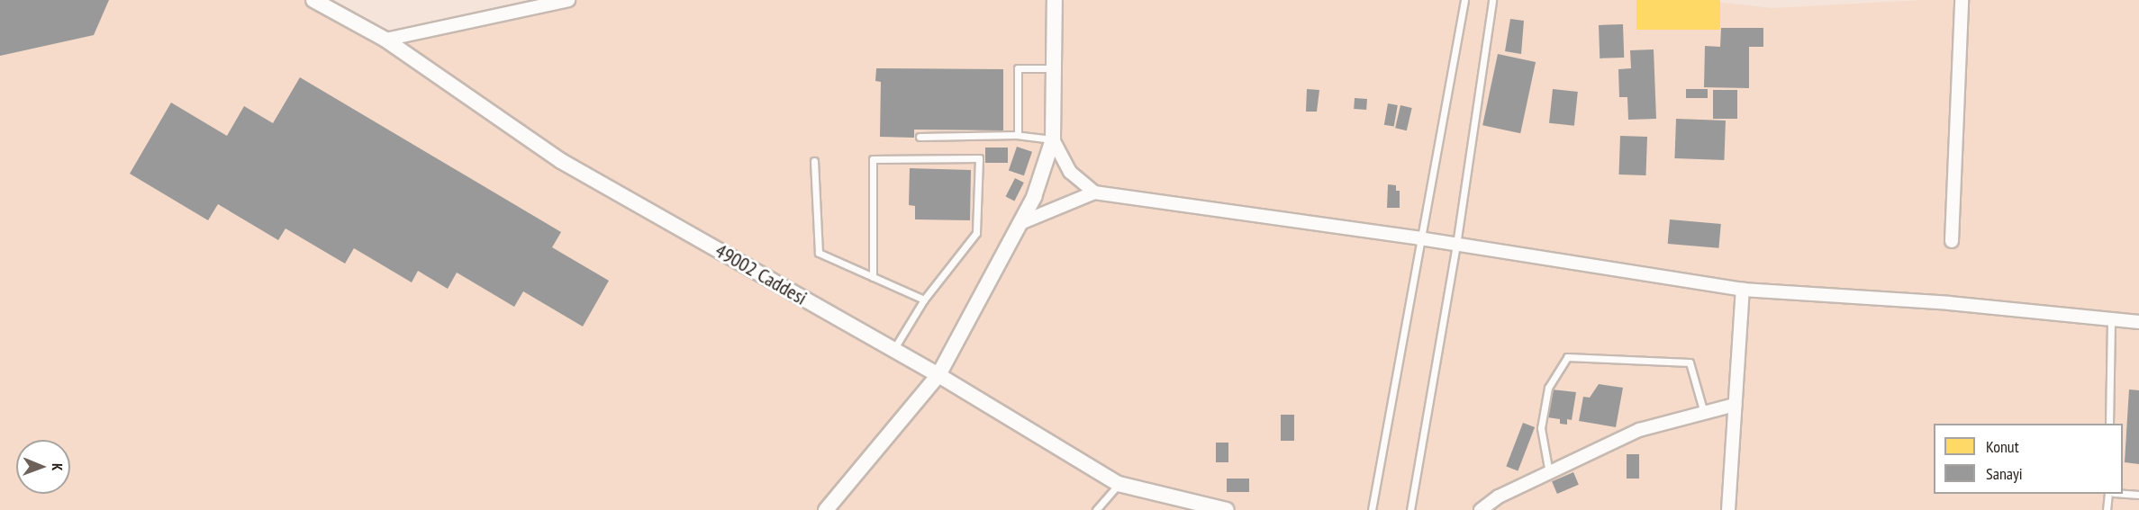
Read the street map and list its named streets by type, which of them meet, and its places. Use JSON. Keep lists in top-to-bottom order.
{
  "streets": {
    "street": ["49002 Caddesi"]
  },
  "legend": ["Konut", "Sanayi"],
  "north": "right"
}
